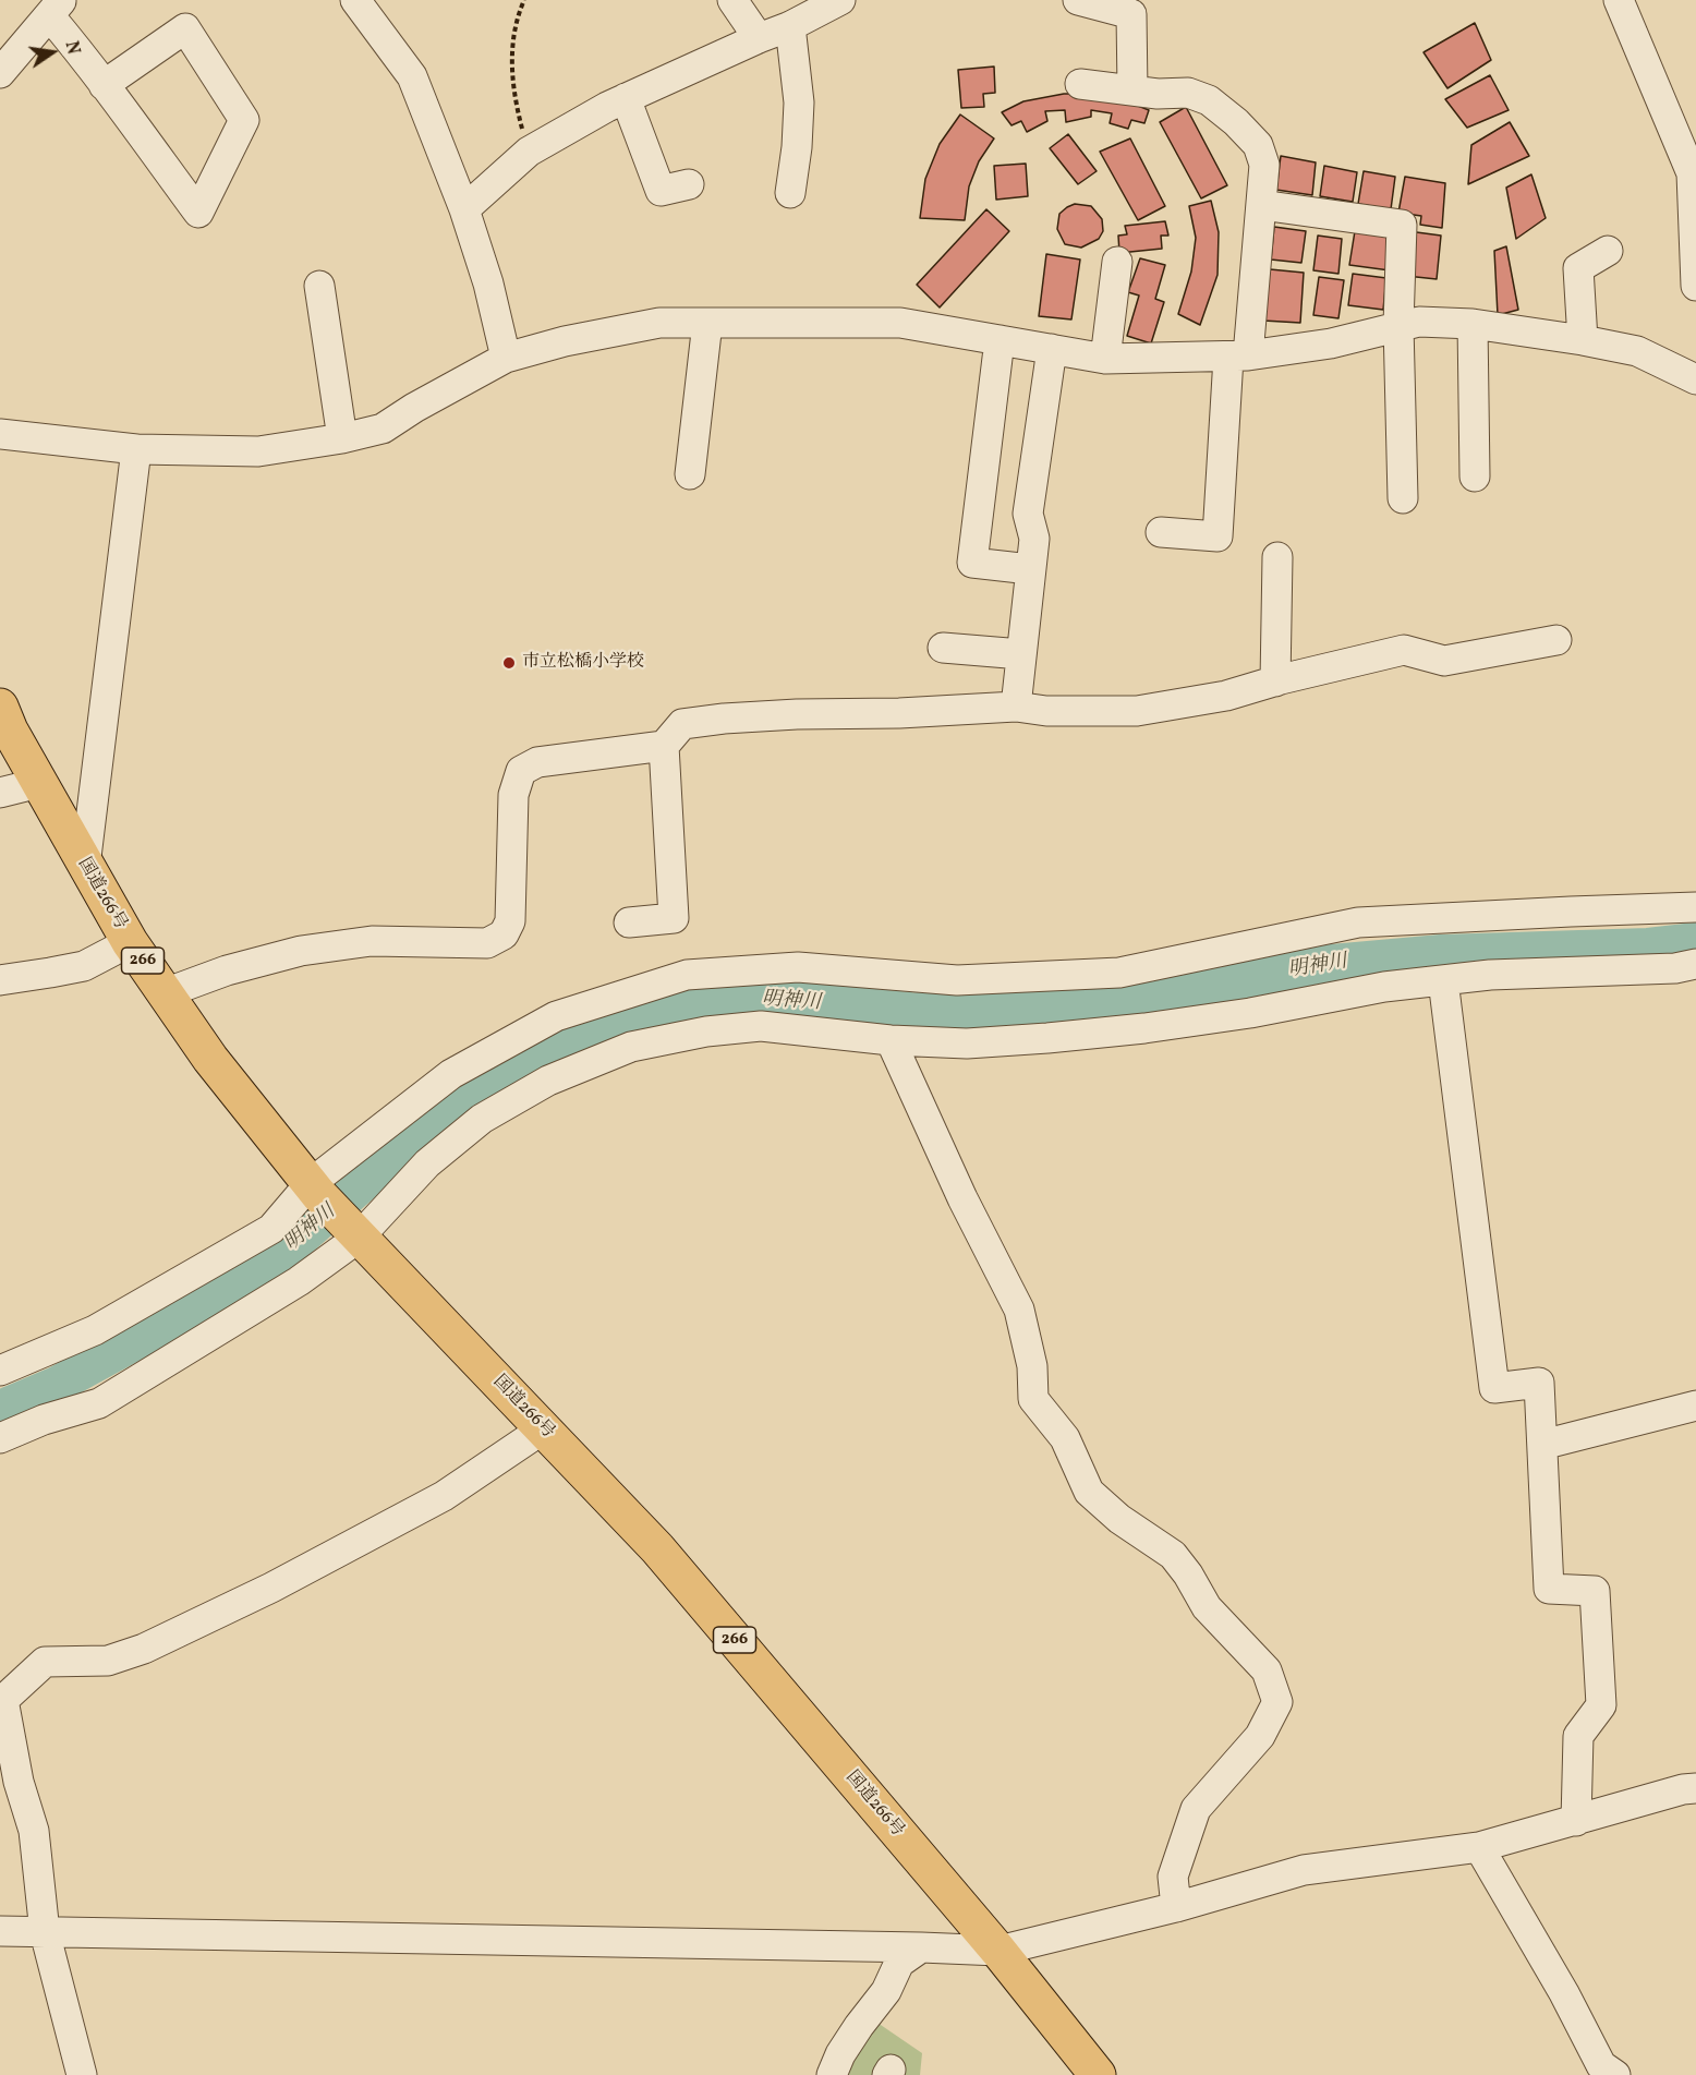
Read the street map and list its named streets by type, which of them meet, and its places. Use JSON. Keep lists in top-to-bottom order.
{
  "streets": {
    "highway": ["国道266号", "266"]
  },
  "water": ["明神川"],
  "places": ["市立松橋小学校"],
  "north": "right"
}
